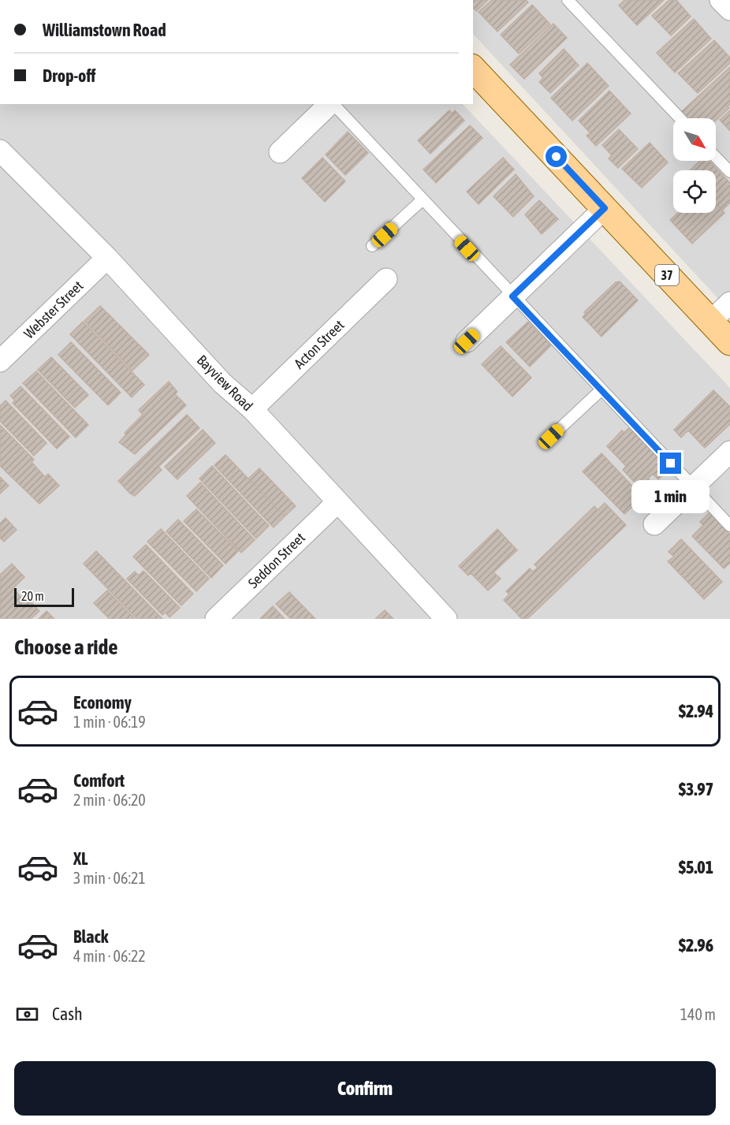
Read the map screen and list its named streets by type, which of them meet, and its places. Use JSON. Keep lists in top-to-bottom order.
{
  "streets": {
    "main road": ["37"],
    "street": [
      "Webster Street",
      "Acton Street",
      "Bayview Road",
      "Seddon Street"
    ]
  },
  "crossings": [
    ["Webster Street", "Bayview Road"],
    ["Acton Street", "Bayview Road"],
    ["Bayview Road", "Seddon Street"]
  ],
  "scale_bar": "20 m",
  "north": "bottom right",
  "page": {
    "banner": ["Williamstown Road", "Drop-off"],
    "bubble": "1 min",
    "scale": "20 m",
    "heading": "Choose a ride",
    "list": [
      {
        "name": "Economy",
        "note": "1 min · 06:19",
        "value": "$2.94"
      },
      {
        "name": "Comfort",
        "note": "2 min · 06:20",
        "value": "$3.97"
      },
      {
        "name": "XL",
        "note": "3 min · 06:21",
        "value": "$5.01"
      },
      {
        "name": "Black",
        "note": "4 min · 06:22",
        "value": "$2.96"
      }
    ],
    "pay": ["Cash", "140 m"],
    "buttons": "Confirm"
  }
}
